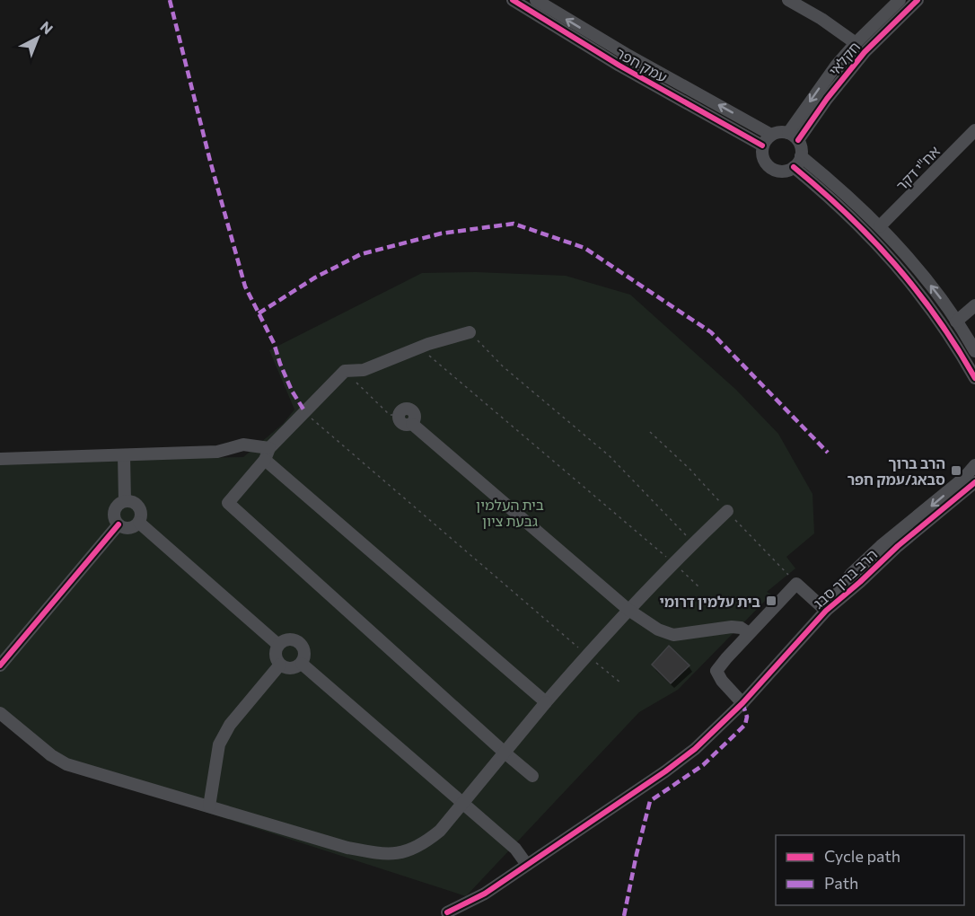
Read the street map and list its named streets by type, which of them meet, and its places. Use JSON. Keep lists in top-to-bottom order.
{
  "streets": {
    "street": [
      "חקלאי",
      "עמק חפר",
      "אח\"י דקר",
      "הרב ברוך סבג"
    ]
  },
  "crossings": [
    ["חקלאי", "עמק חפר"]
  ],
  "parks": ["בית העלמין גבעת ציון"],
  "places": {
    "transit": ["הרב ברוך סבאג/עמק חפר", "בית עלמין דרומי"]
  },
  "legend": ["Cycle path", "Path"],
  "north": "top right"
}
